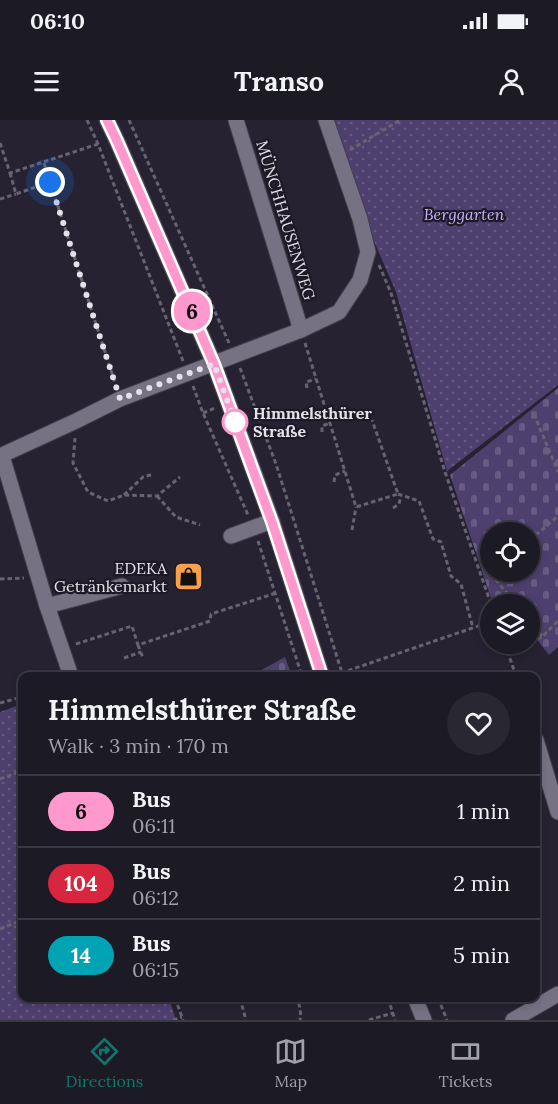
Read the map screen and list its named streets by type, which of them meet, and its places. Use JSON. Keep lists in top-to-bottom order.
{
  "streets": {
    "street": ["MÜNCHHAUSENWEG"]
  },
  "parks": ["Berggarten"],
  "places": {
    "other": ["Himmelsthürer Straße"],
    "shop": ["EDEKA Getränkemarkt"]
  },
  "lines": ["bus line 6"],
  "page": {
    "status": "06:10",
    "header": "Transo",
    "on_map": "6",
    "heading": ["Himmelsthürer Straße", "Walk · 3 min · 170 m"],
    "list": [
      {
        "mark": "6",
        "name": "Bus",
        "note": "06:11",
        "value": "1 min"
      },
      {
        "mark": "104",
        "name": "Bus",
        "note": "06:12",
        "value": "2 min"
      },
      {
        "mark": "14",
        "name": "Bus",
        "note": "06:15",
        "value": "5 min"
      }
    ],
    "tabs": ["Directions", "Map", "Tickets"]
  }
}
